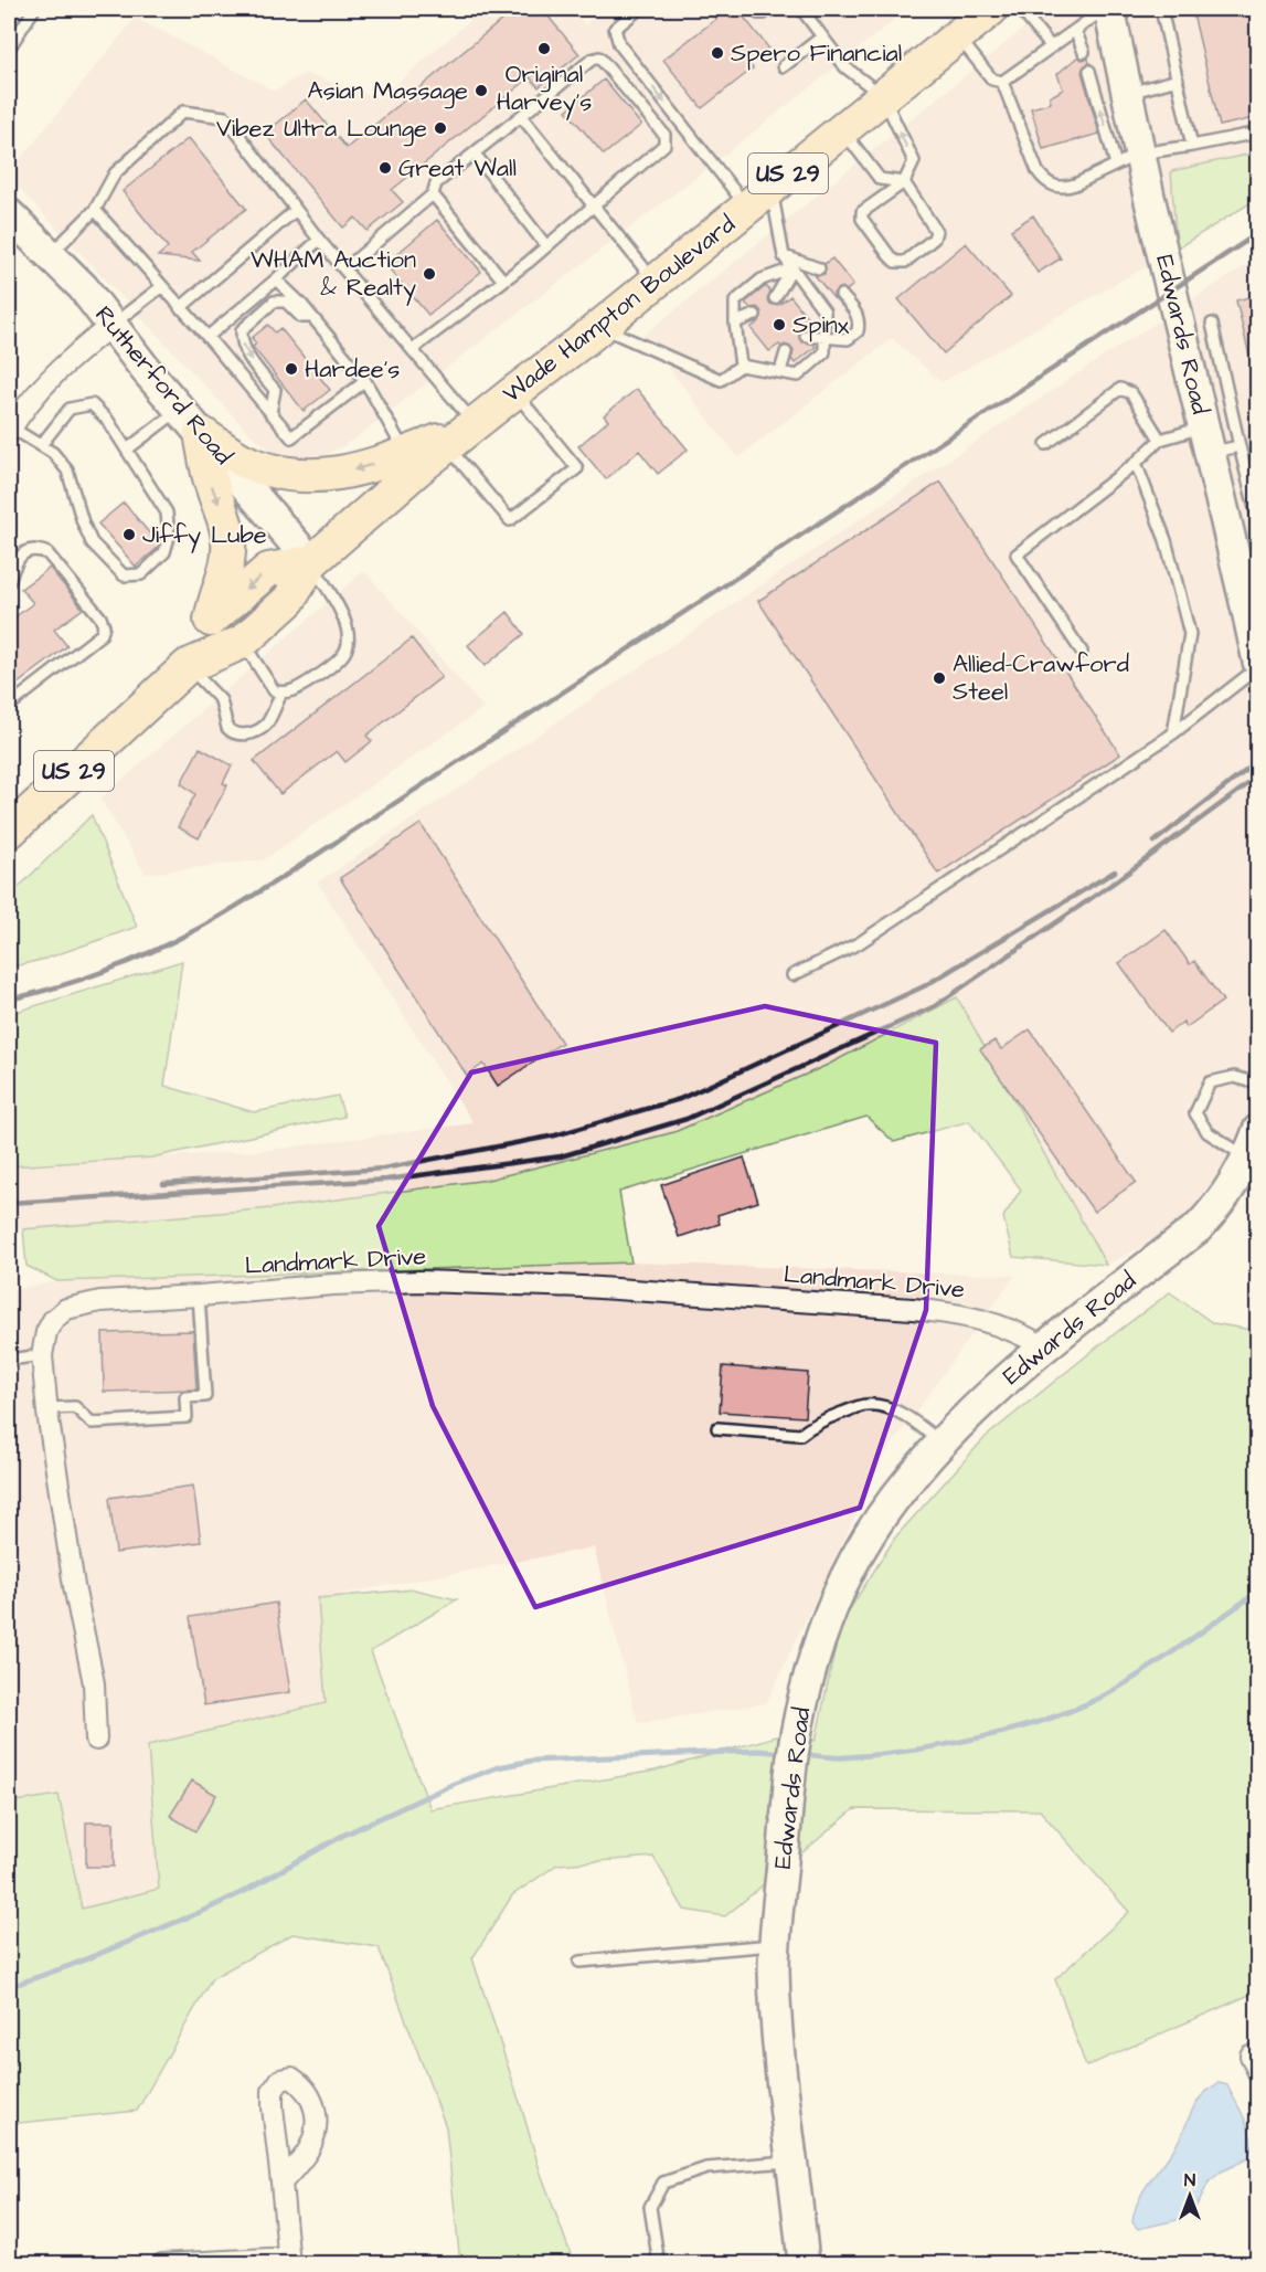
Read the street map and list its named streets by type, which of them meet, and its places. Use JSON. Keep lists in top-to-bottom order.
{
  "streets": {
    "main road": [
      "US 29",
      "Wade Hampton Boulevard",
      "Edwards Road",
      "Rutherford Road"
    ],
    "street": ["Landmark Drive"]
  },
  "crossings": [
    ["US 29", "Wade Hampton Boulevard"],
    ["US 29", "Rutherford Road"],
    ["Edwards Road", "Landmark Drive"]
  ],
  "places": [
    "Original Harvey's",
    "Spero Financial",
    "Asian Massage",
    "Vibez Ultra Lounge",
    "Great Wall",
    "WHAM Auction & Realty",
    "Spinx",
    "Hardee's",
    "Jiffy Lube",
    "Allied-Crawford Steel"
  ],
  "north": "top"
}
